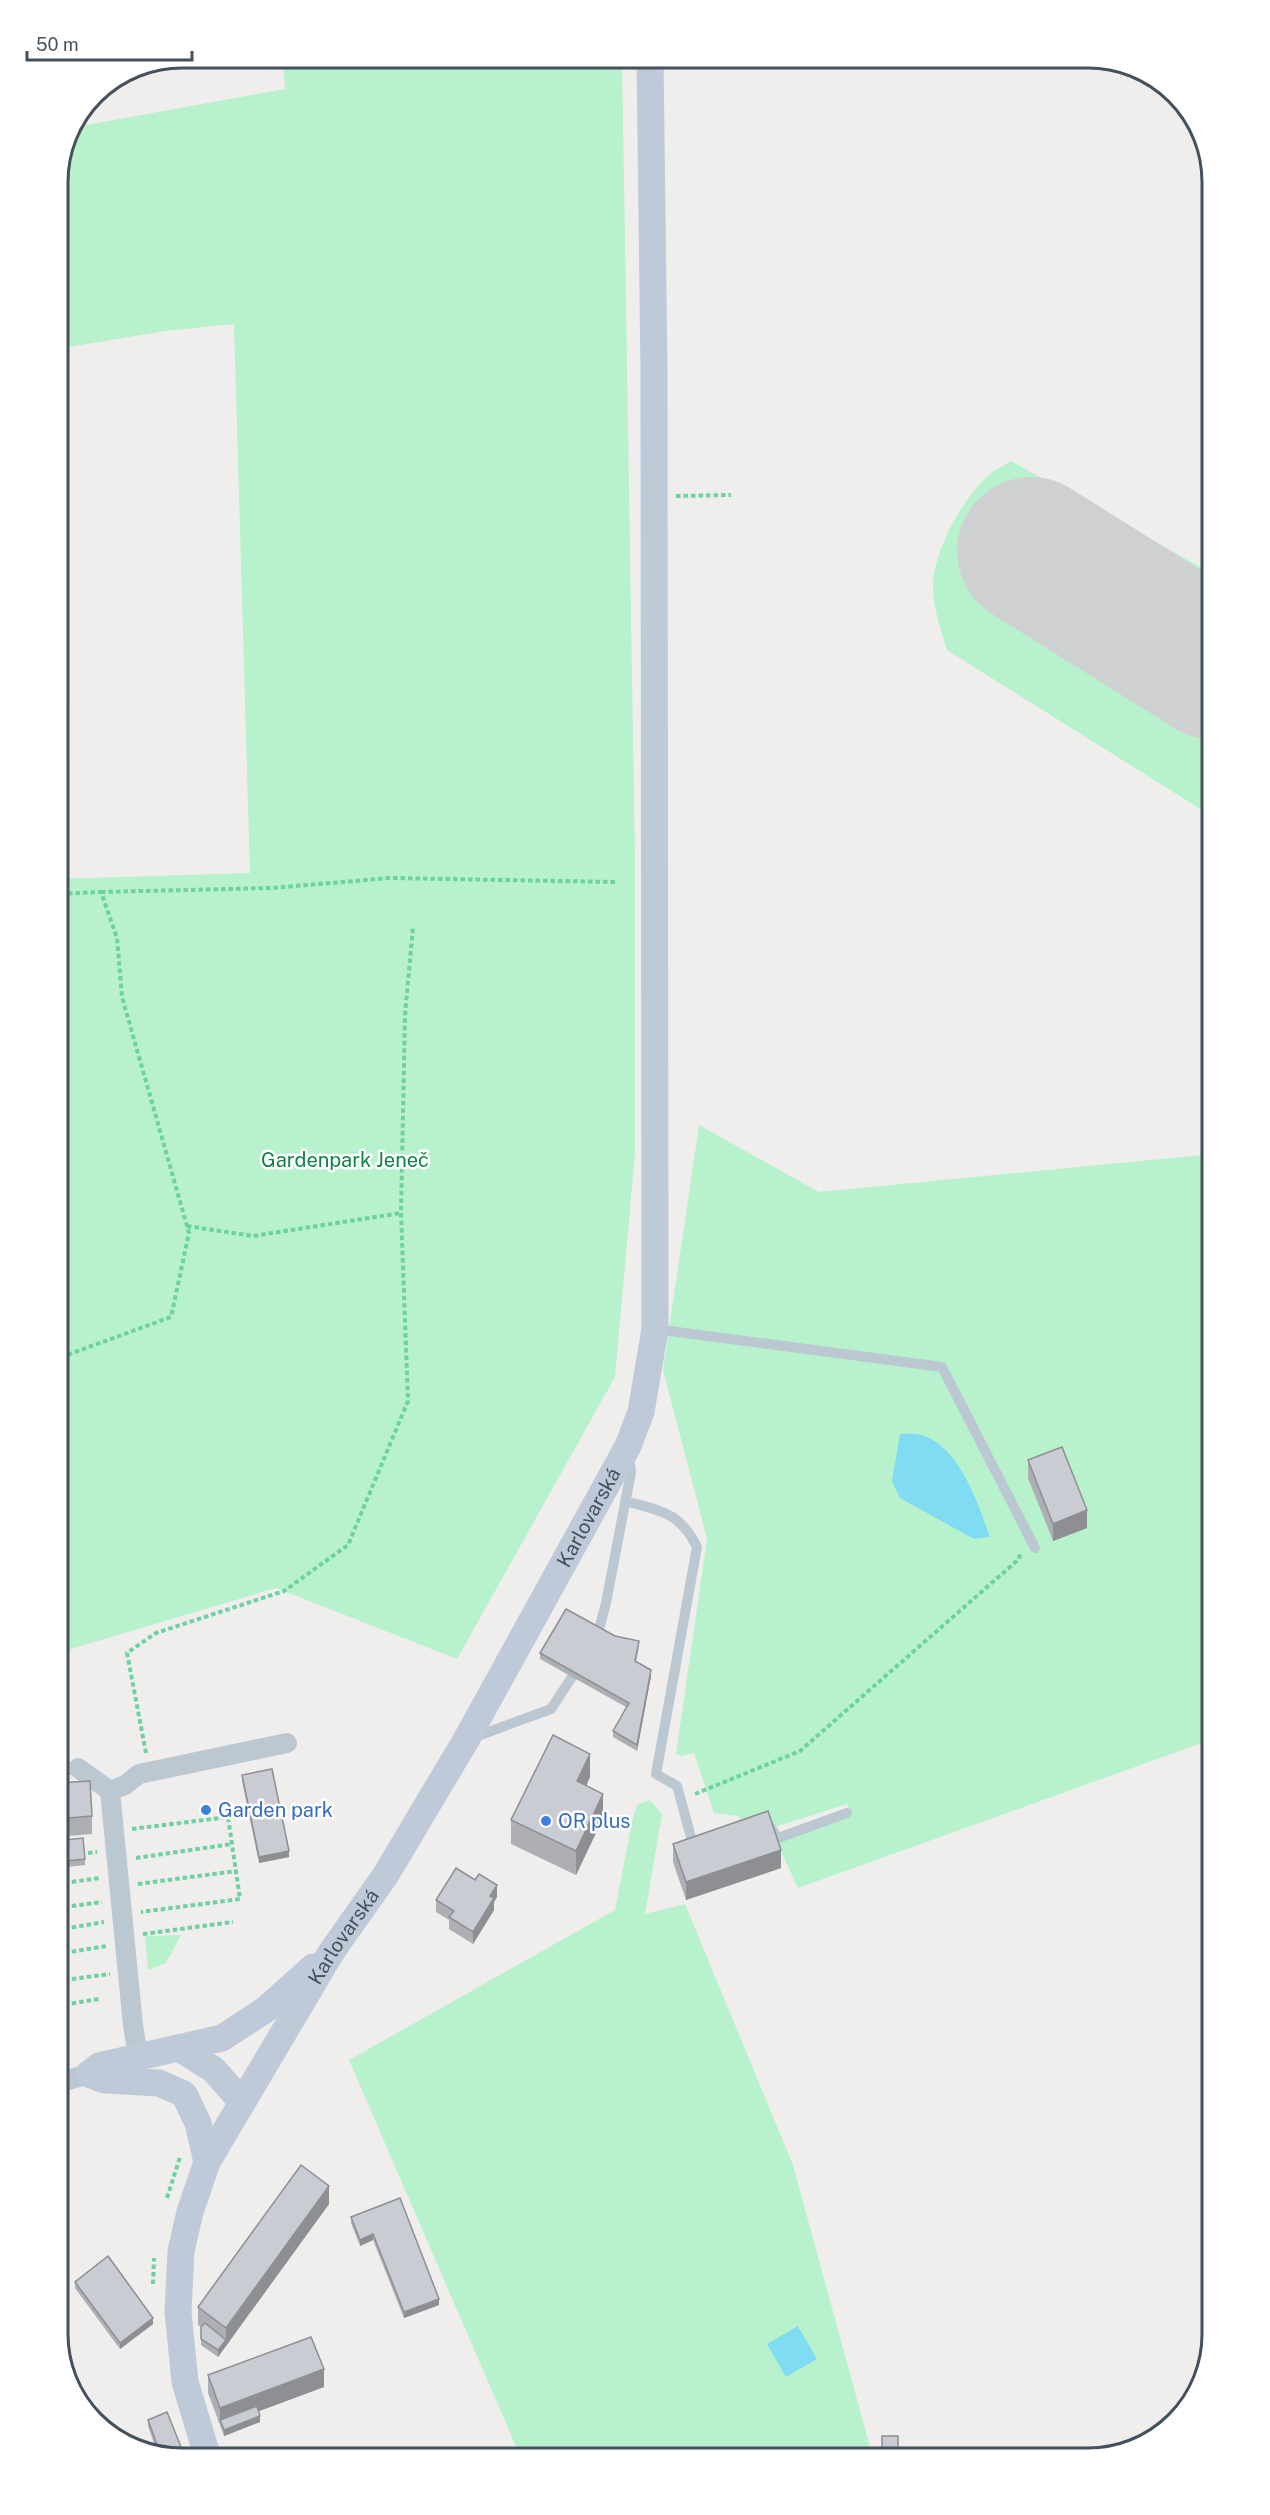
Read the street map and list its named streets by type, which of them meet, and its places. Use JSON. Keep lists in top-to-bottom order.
{
  "streets": {
    "main road": ["Karlovarská"]
  },
  "parks": ["Gardenpark Jeneč"],
  "places": ["Garden park", "OR plus"],
  "scale_bar": "50 m"
}
